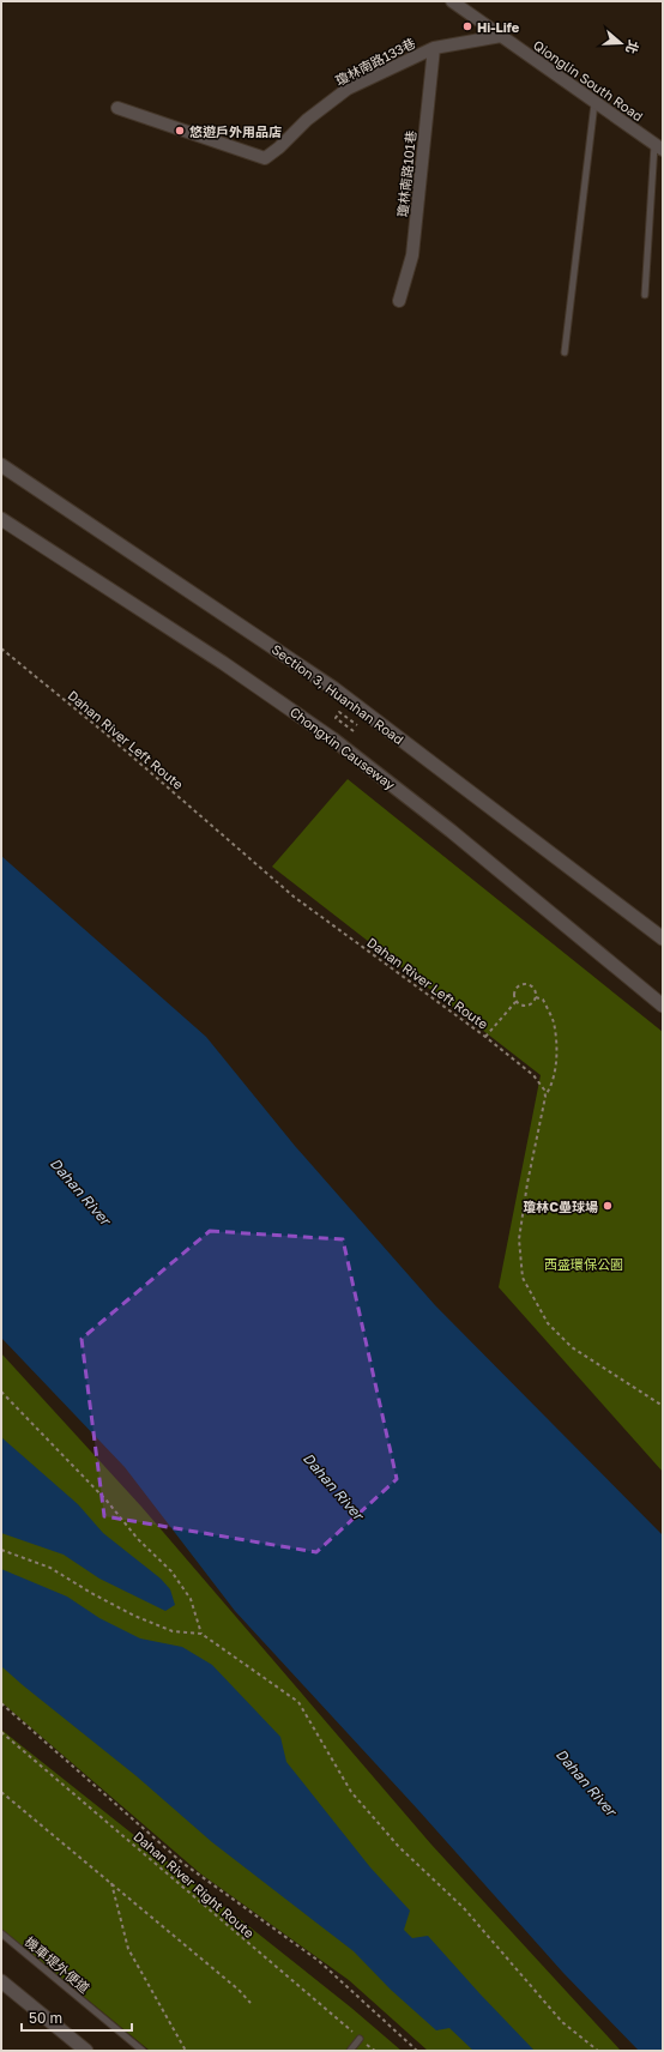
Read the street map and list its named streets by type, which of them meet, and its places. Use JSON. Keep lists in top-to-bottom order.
{
  "streets": {
    "street": [
      "瓊林南路133巷",
      "Qionglin South Road",
      "瓊林南路101巷",
      "Section 3, Huanhan Road",
      "Chongxin Causeway"
    ],
    "lane": ["機車堤外便道"],
    "path": ["Dahan River Left Route", "Dahan River Right Route"]
  },
  "crossings": [
    ["瓊林南路133巷", "Qionglin South Road"],
    ["瓊林南路133巷", "瓊林南路101巷"]
  ],
  "water": ["Dahan River"],
  "parks": ["西盛環保公園"],
  "places": ["Hi-Life", "悠遊戶外用品店", "瓊林C壘球場"],
  "scale_bar": "50 m",
  "north": "right"
}
